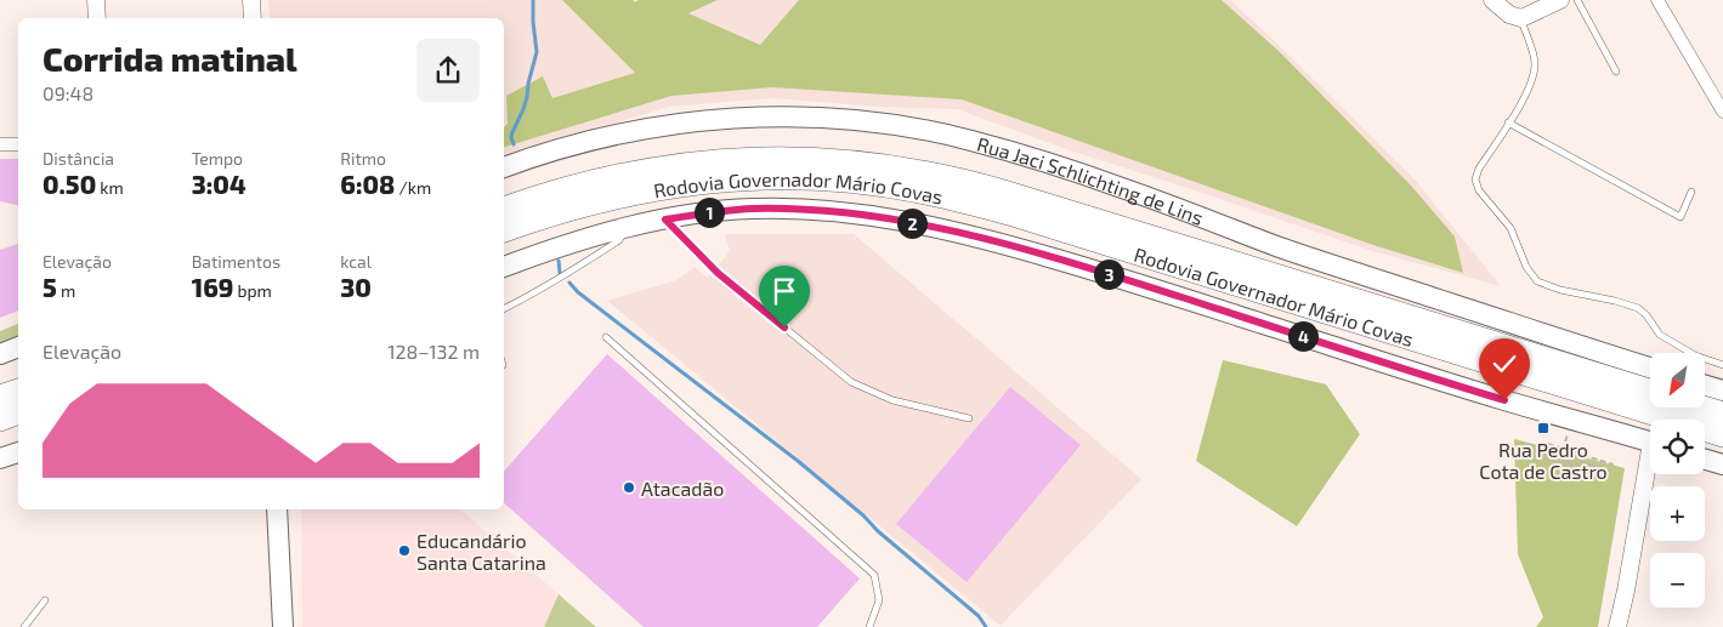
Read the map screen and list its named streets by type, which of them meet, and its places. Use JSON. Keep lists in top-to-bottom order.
{
  "streets": {
    "highway": ["Rodovia Governador Mário Covas"],
    "main road": ["Rua Jaci Schlichting de Lins"]
  },
  "places": {
    "transit": ["Rua Pedro Cota de Castro"],
    "other": ["Atacadão", "Educandário Santa Catarina"]
  },
  "north": "bottom left",
  "page": {
    "heading": ["Corrida matinal", "09:48"],
    "stats": [
      ["Distância", "0.50 km"],
      ["Tempo", "3:04"],
      ["Ritmo", "6:08 /km"],
      ["Elevação", "5 m"],
      ["Batimentos", "169 bpm"],
      ["kcal", "30"]
    ],
    "pins": [
      "1",
      "2",
      "3",
      "4"
    ],
    "chart": ["Elevação", "128–132 m"],
    "map_buttons": ["+", "−"]
  }
}
